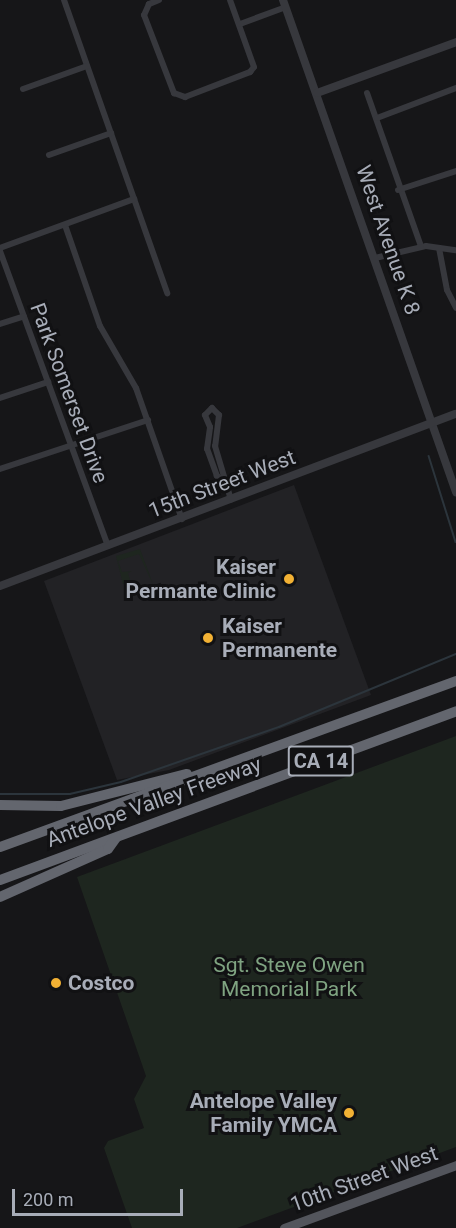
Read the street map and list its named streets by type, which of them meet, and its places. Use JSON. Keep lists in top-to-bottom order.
{
  "streets": {
    "highway": ["CA 14", "Antelope Valley Freeway"],
    "main road": ["10th Street West"],
    "street": ["West Avenue K 8", "Park Somerset Drive", "15th Street West"]
  },
  "crossings": [
    ["West Avenue K 8", "15th Street West"],
    ["Park Somerset Drive", "15th Street West"]
  ],
  "parks": ["Sgt. Steve Owen Memorial Park"],
  "places": [
    "Kaiser Permante Clinic",
    "Kaiser Permanente",
    "Costco",
    "Antelope Valley Family YMCA"
  ],
  "scale_bar": "200 m"
}
